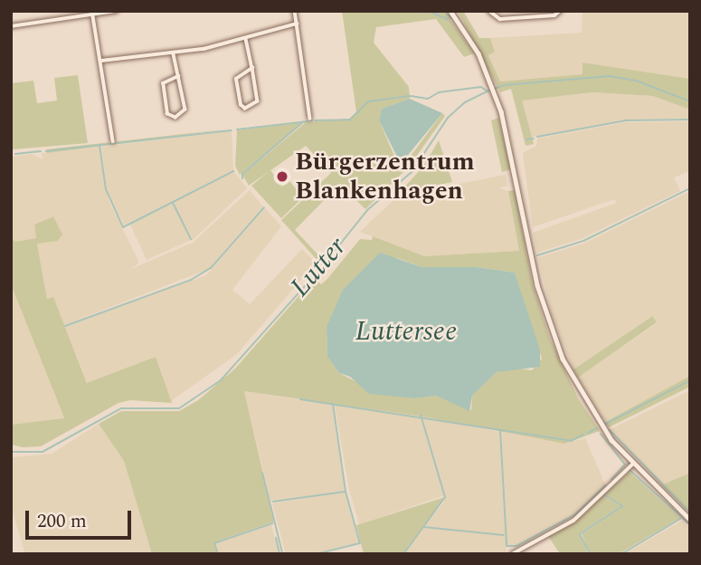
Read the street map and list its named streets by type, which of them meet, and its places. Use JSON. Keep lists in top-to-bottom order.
{
  "water": ["Lutter", "Luttersee"],
  "places": ["Bürgerzentrum Blankenhagen"],
  "scale_bar": "200 m"
}
